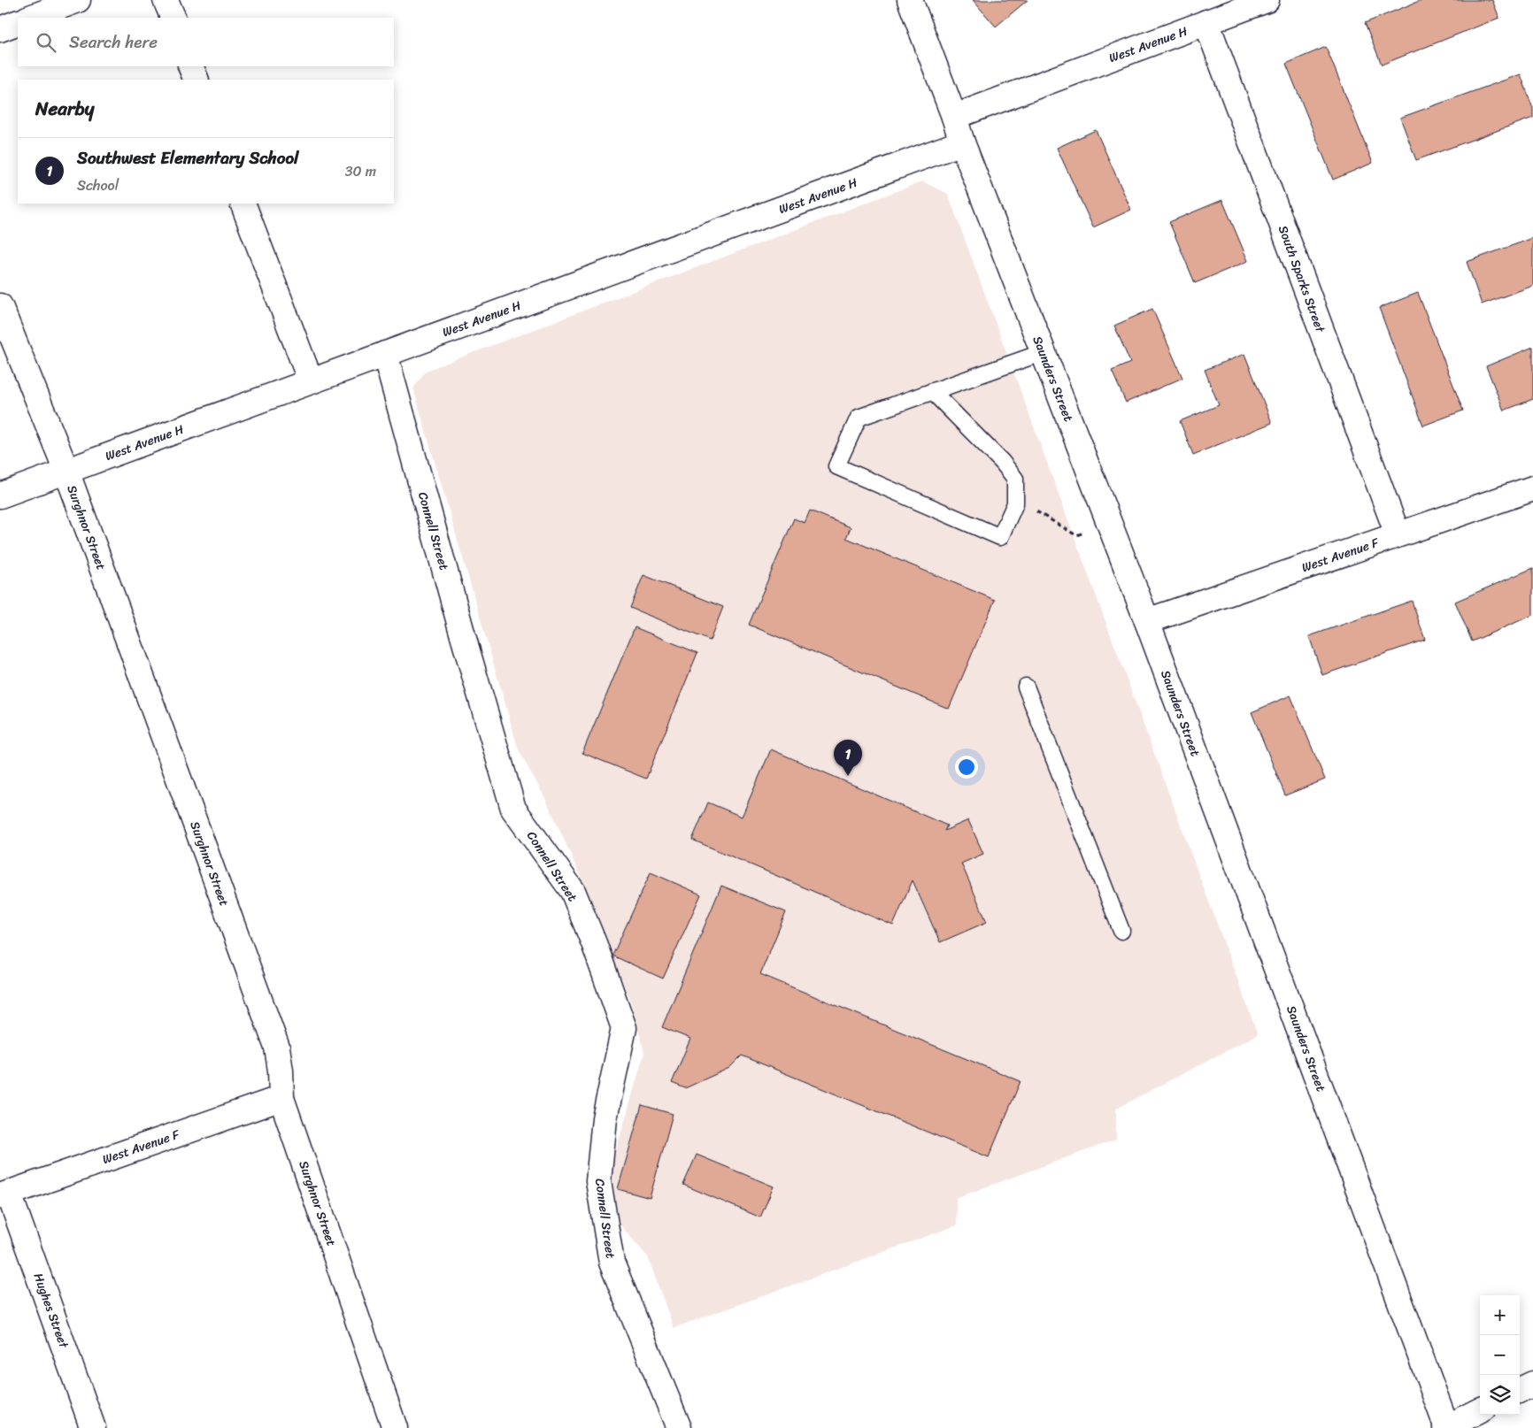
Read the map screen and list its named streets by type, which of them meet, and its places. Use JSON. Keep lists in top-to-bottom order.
{
  "streets": {
    "street": [
      "West Avenue H",
      "South Sparks Street",
      "Saunders Street",
      "Surghnor Street",
      "Connell Street",
      "West Avenue F",
      "Hughes Street"
    ]
  },
  "crossings": [
    ["West Avenue H", "South Sparks Street"],
    ["West Avenue H", "Saunders Street"],
    ["West Avenue H", "Surghnor Street"],
    ["West Avenue H", "Connell Street"],
    ["South Sparks Street", "West Avenue F"],
    ["Saunders Street", "West Avenue F"],
    ["Surghnor Street", "West Avenue F"],
    ["West Avenue F", "Hughes Street"]
  ],
  "page": {
    "search": "Search here",
    "heading": "Nearby",
    "list": [
      {
        "mark": "1",
        "name": "Southwest Elementary School",
        "note": "School",
        "value": "30 m"
      }
    ],
    "pins": "1",
    "map_buttons": ["+", "−"]
  }
}
